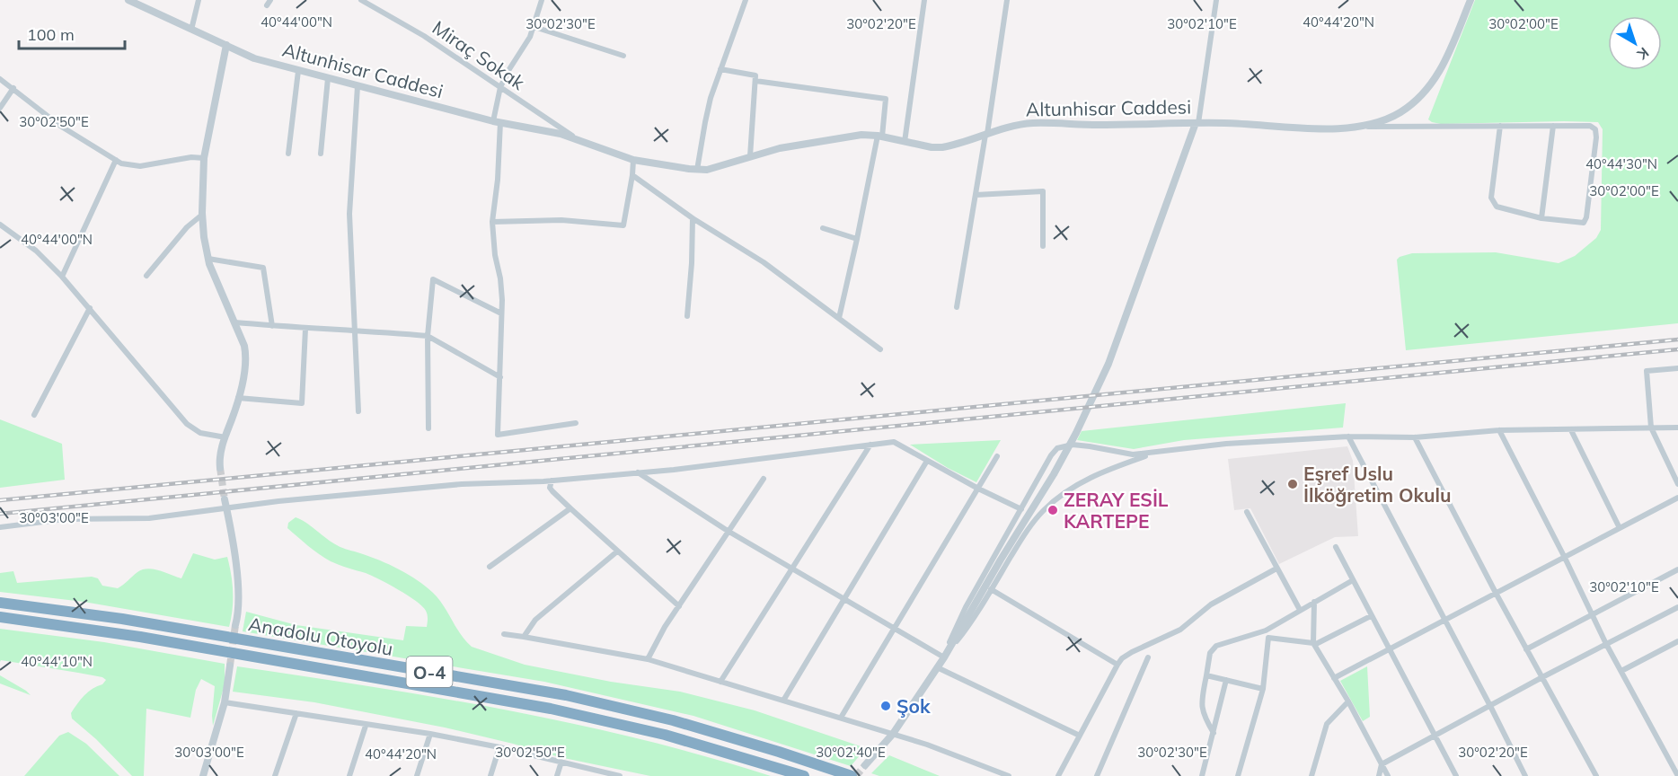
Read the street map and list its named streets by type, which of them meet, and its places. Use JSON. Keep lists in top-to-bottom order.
{
  "streets": {
    "highway": ["Anadolu Otoyolu", "O-4"],
    "street": ["Miraç Sokak", "Altunhisar Caddesi"]
  },
  "crossings": [
    ["Miraç Sokak", "Altunhisar Caddesi"]
  ],
  "places": ["Eşref Uslu İlköğretim Okulu", "ZERAY ESİL KARTEPE", "Şok"],
  "scale_bar": "100 m",
  "north": "bottom right",
  "coordinates": [
    "40°44'00\"N",
    "40°44'20\"N",
    "30°02'30\"E",
    "30°02'00\"E",
    "30°02'20\"E",
    "30°02'10\"E",
    "30°02'50\"E",
    "40°44'30\"N",
    "30°03'00\"E",
    "40°44'10\"N",
    "30°02'40\"E"
  ]
}
